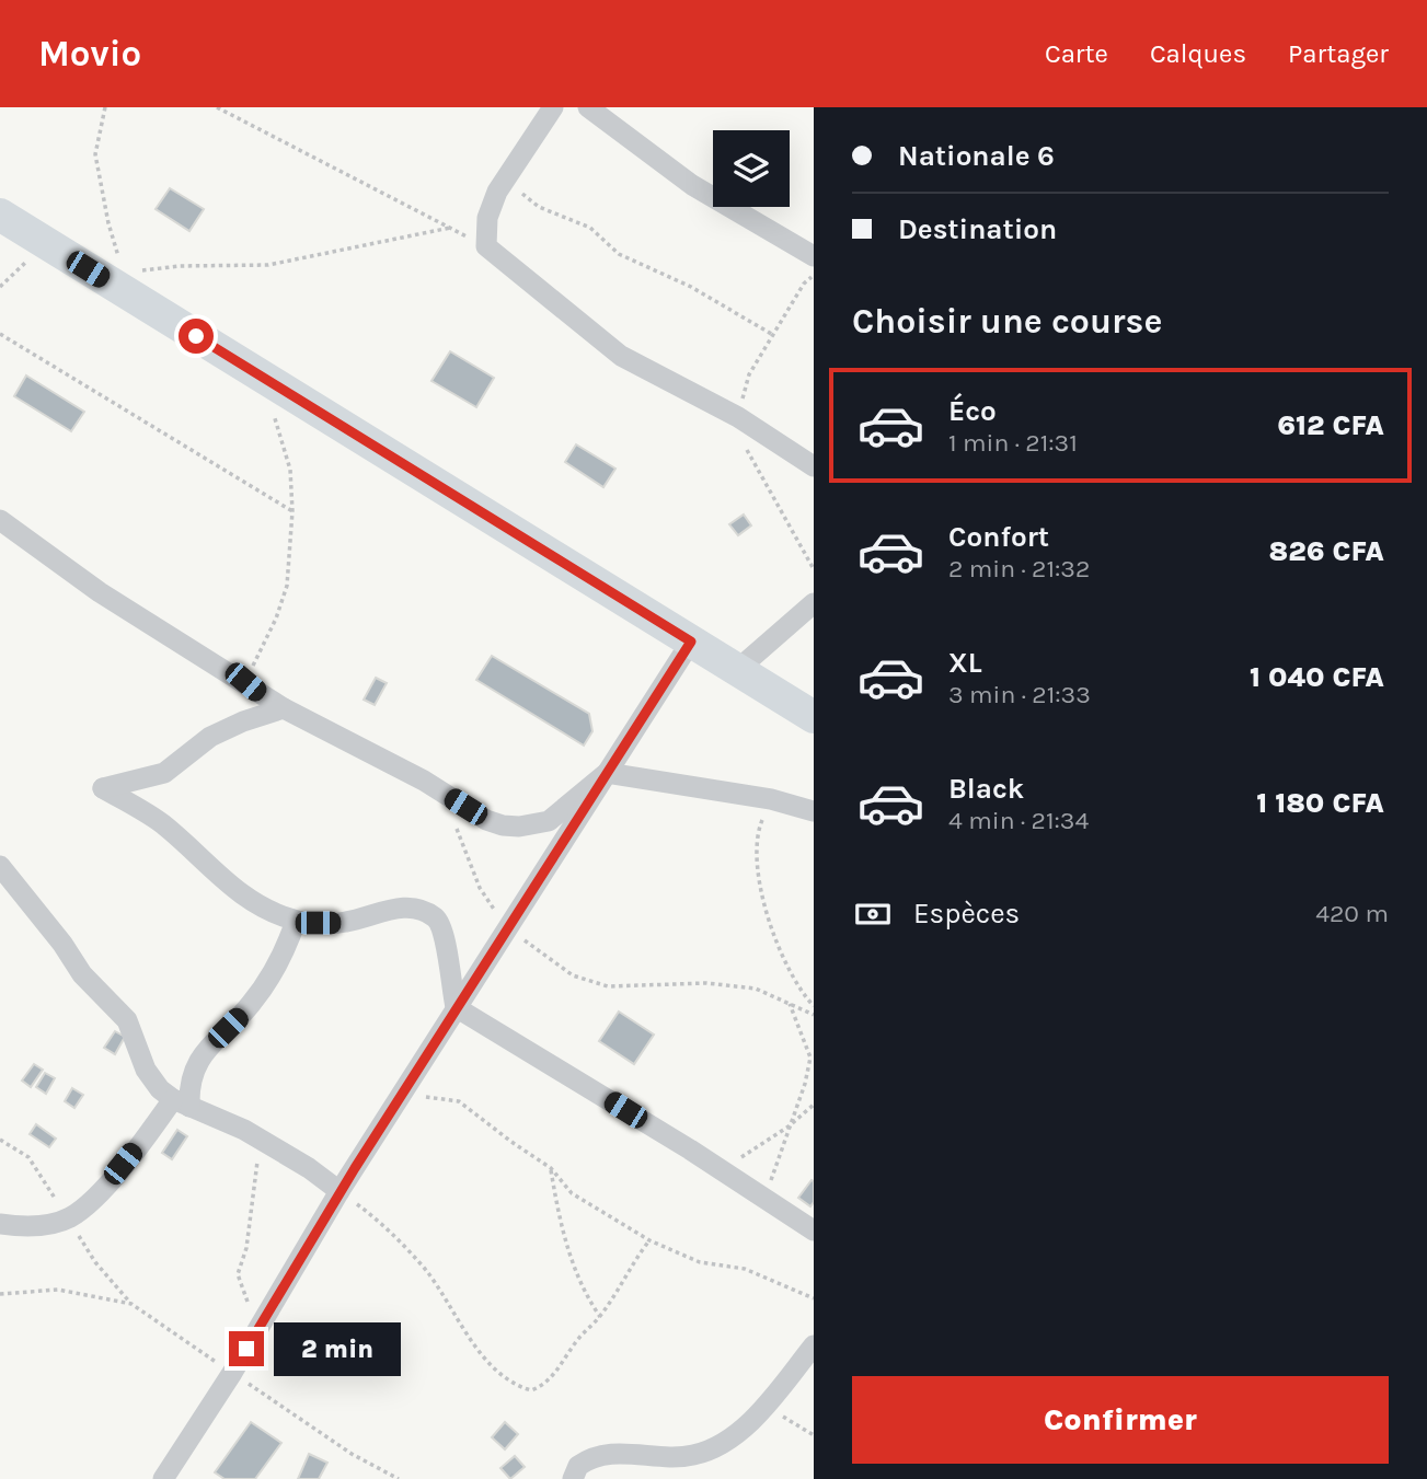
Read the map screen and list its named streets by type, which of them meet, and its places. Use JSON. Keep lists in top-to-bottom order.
{
  "page": {
    "header": "Movio",
    "nav": ["Carte", "Calques", "Partager"],
    "banner": ["Nationale 6", "Destination"],
    "heading": "Choisir une course",
    "list": [
      {
        "name": "Éco",
        "note": "1 min · 21:31",
        "value": "612 CFA"
      },
      {
        "name": "Confort",
        "note": "2 min · 21:32",
        "value": "826 CFA"
      },
      {
        "name": "XL",
        "note": "3 min · 21:33",
        "value": "1 040 CFA"
      },
      {
        "name": "Black",
        "note": "4 min · 21:34",
        "value": "1 180 CFA"
      }
    ],
    "pay": ["Espèces", "420 m"],
    "bubble": "2 min",
    "buttons": "Confirmer"
  }
}
